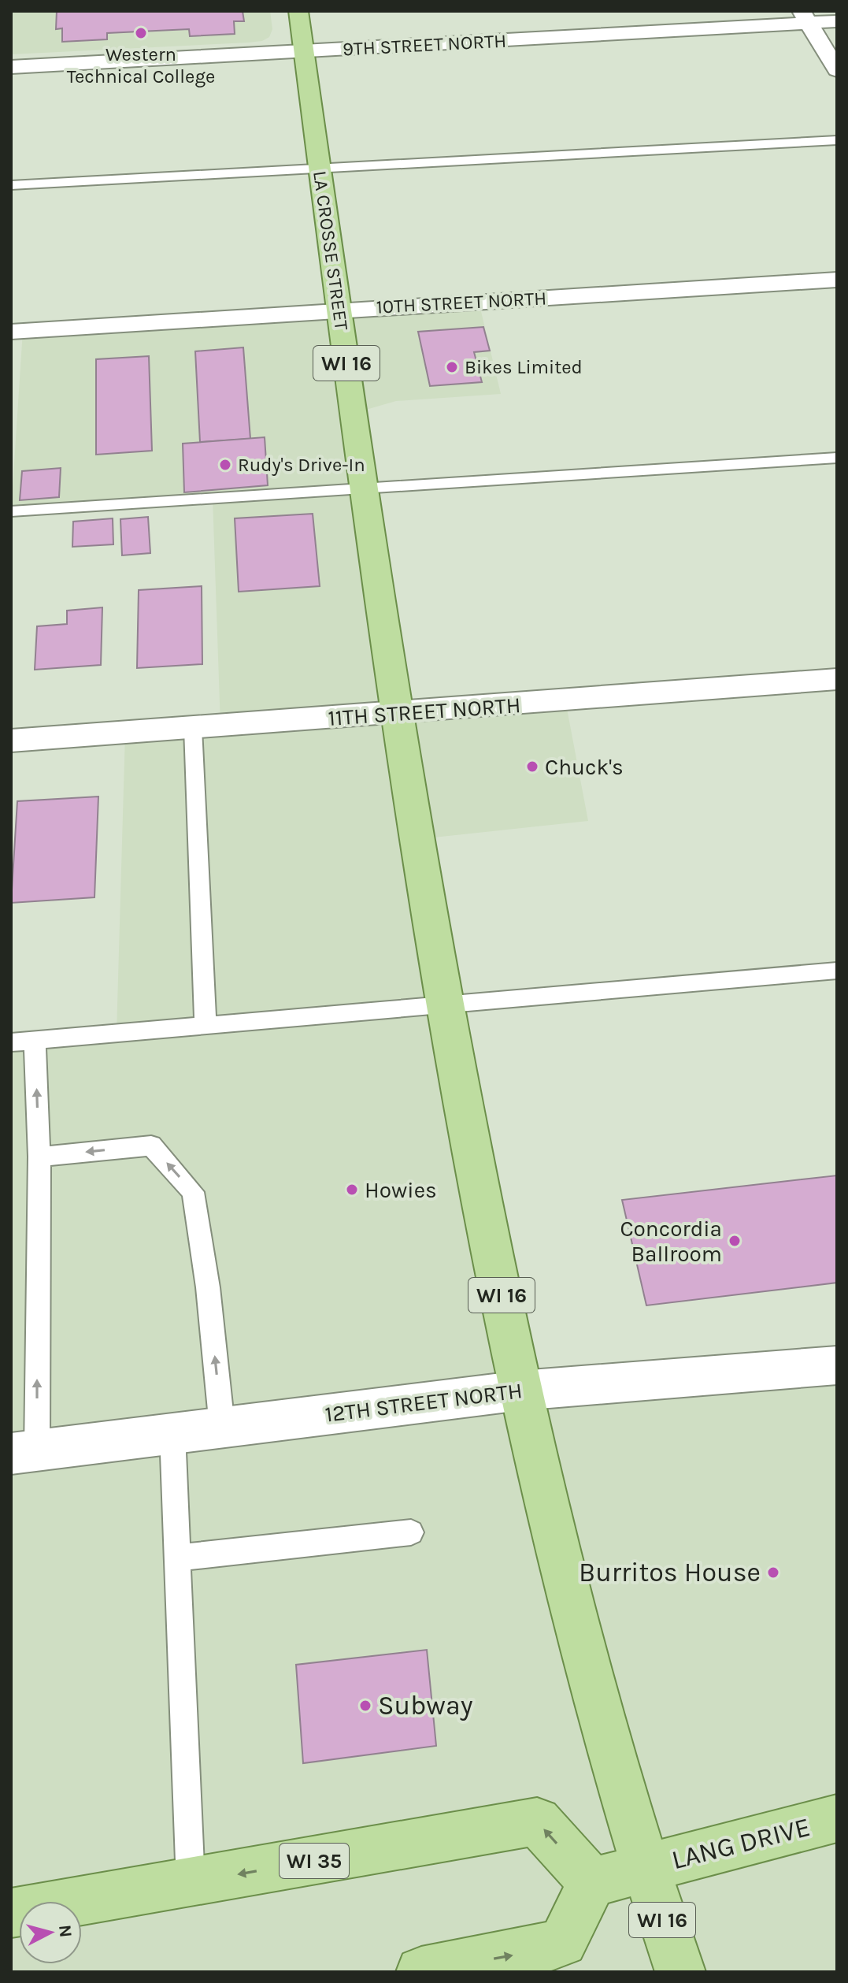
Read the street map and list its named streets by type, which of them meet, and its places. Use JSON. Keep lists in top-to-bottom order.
{
  "streets": {
    "main road": [
      "LA CROSSE STREET",
      "WI 16",
      "LANG DRIVE",
      "WI 35"
    ],
    "street": [
      "9TH STREET NORTH",
      "10TH STREET NORTH",
      "11TH STREET NORTH",
      "12TH STREET NORTH"
    ]
  },
  "crossings": [
    ["9TH STREET NORTH", "LA CROSSE STREET"],
    ["LA CROSSE STREET", "10TH STREET NORTH"],
    ["LA CROSSE STREET", "WI 16"],
    ["LA CROSSE STREET", "11TH STREET NORTH"],
    ["WI 16", "11TH STREET NORTH"],
    ["WI 16", "12TH STREET NORTH"],
    ["WI 16", "LANG DRIVE"],
    ["LANG DRIVE", "WI 35"]
  ],
  "places": [
    "Western Technical College",
    "Bikes Limited",
    "Rudy's Drive-In",
    "Chuck's",
    "Howies",
    "Concordia Ballroom",
    "Burritos House",
    "Subway"
  ],
  "north": "right"
}
